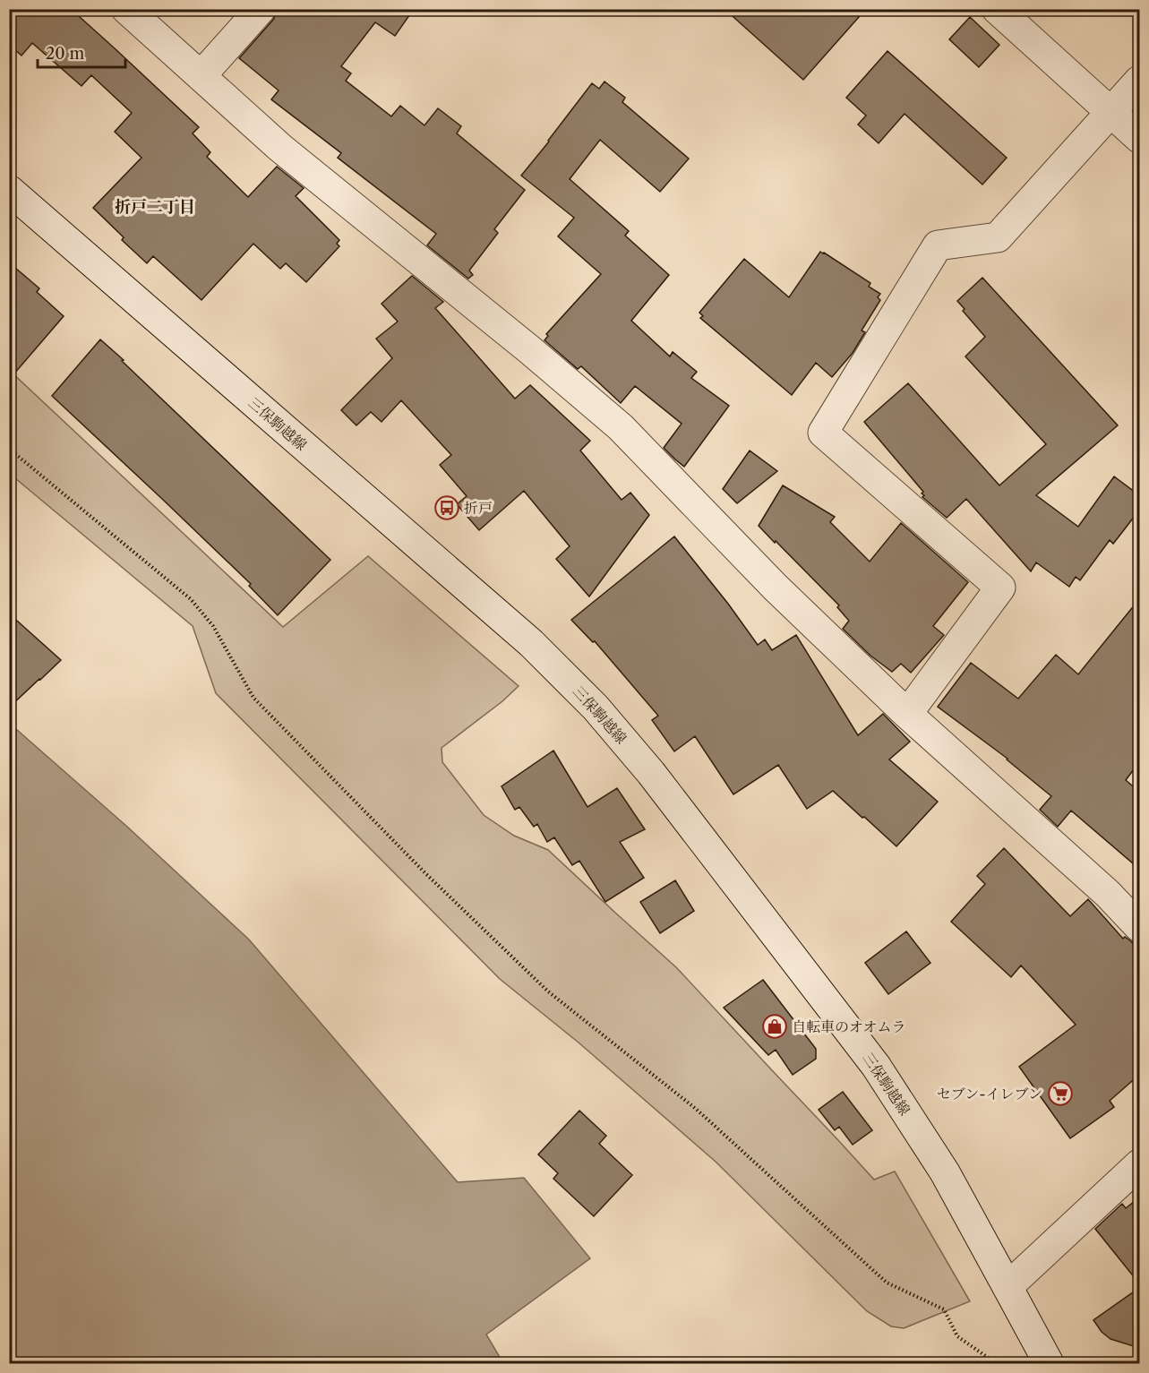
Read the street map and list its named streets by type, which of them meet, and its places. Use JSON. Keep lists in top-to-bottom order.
{
  "streets": {
    "street": ["三保駒越線"]
  },
  "districts": ["折戸二丁目"],
  "places": {
    "bus stop": ["折戸"],
    "shop": ["自転車のオオムラ"],
    "supermarket": ["セブン-イレブン"]
  },
  "scale_bar": "20 m"
}
